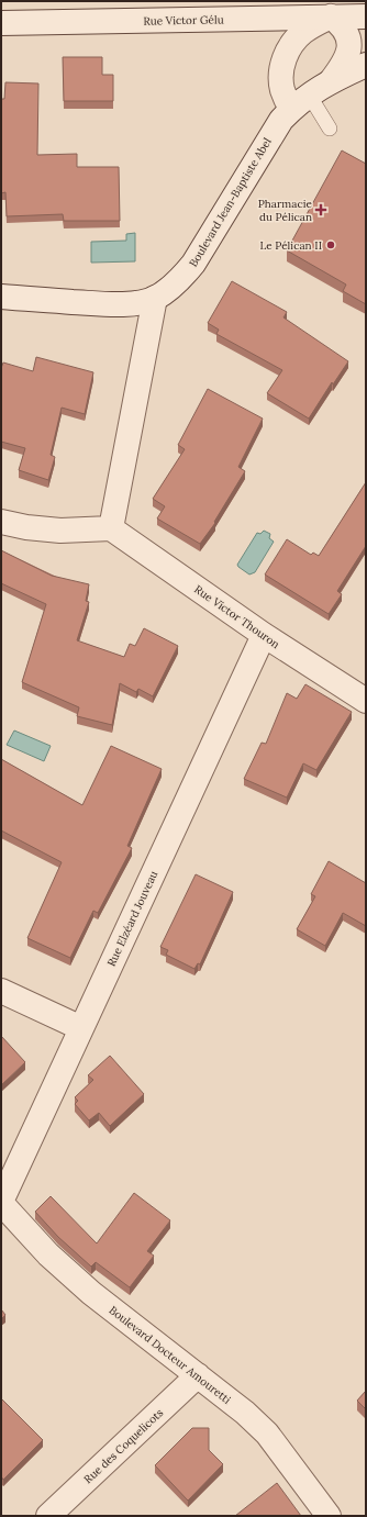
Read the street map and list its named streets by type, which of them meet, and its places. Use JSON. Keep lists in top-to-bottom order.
{
  "streets": {
    "street": [
      "Rue Victor Gélu",
      "Boulevard Jean-Baptiste Abel",
      "Rue Victor Thouron",
      "Rue Elzéard Jouveau",
      "Boulevard Docteur Amouretti",
      "Rue des Coquelicots"
    ]
  },
  "crossings": [
    ["Rue Victor Thouron", "Rue Elzéard Jouveau"],
    ["Rue Elzéard Jouveau", "Boulevard Docteur Amouretti"],
    ["Boulevard Docteur Amouretti", "Rue des Coquelicots"]
  ],
  "places": {
    "health": ["Pharmacie du Pélican"],
    "other": ["Le Pélican II"]
  }
}
